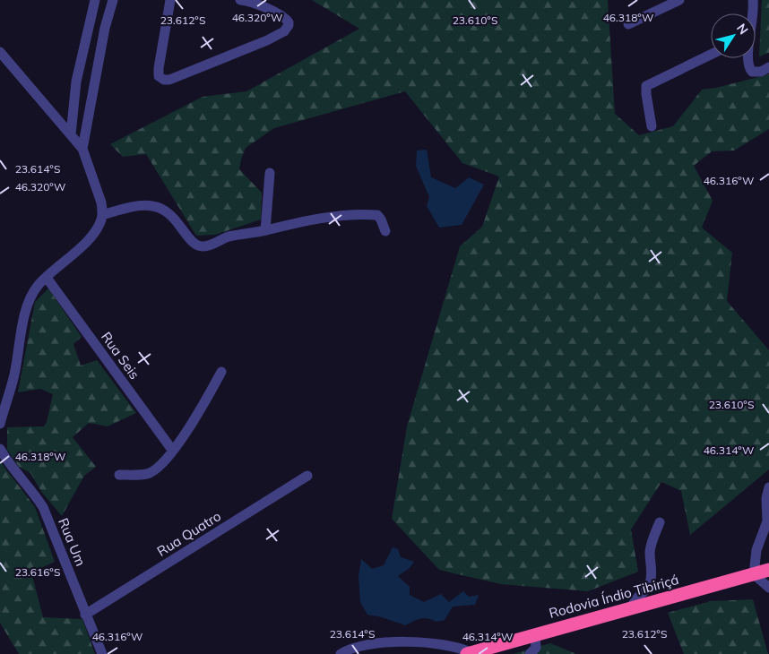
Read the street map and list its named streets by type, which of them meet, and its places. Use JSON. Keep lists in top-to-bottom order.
{
  "streets": {
    "highway": ["Rodovia Índio Tibiriçá"],
    "street": ["Rua Seis", "Rua Quatro", "Rua Um"]
  },
  "crossings": [
    ["Rua Quatro", "Rua Um"]
  ],
  "north": "top right",
  "coordinates": [
    "46.320°W",
    "46.318°W",
    "23.612°S",
    "23.610°S",
    "23.614°S",
    "46.316°W",
    "46.314°W",
    "23.616°S"
  ]
}
